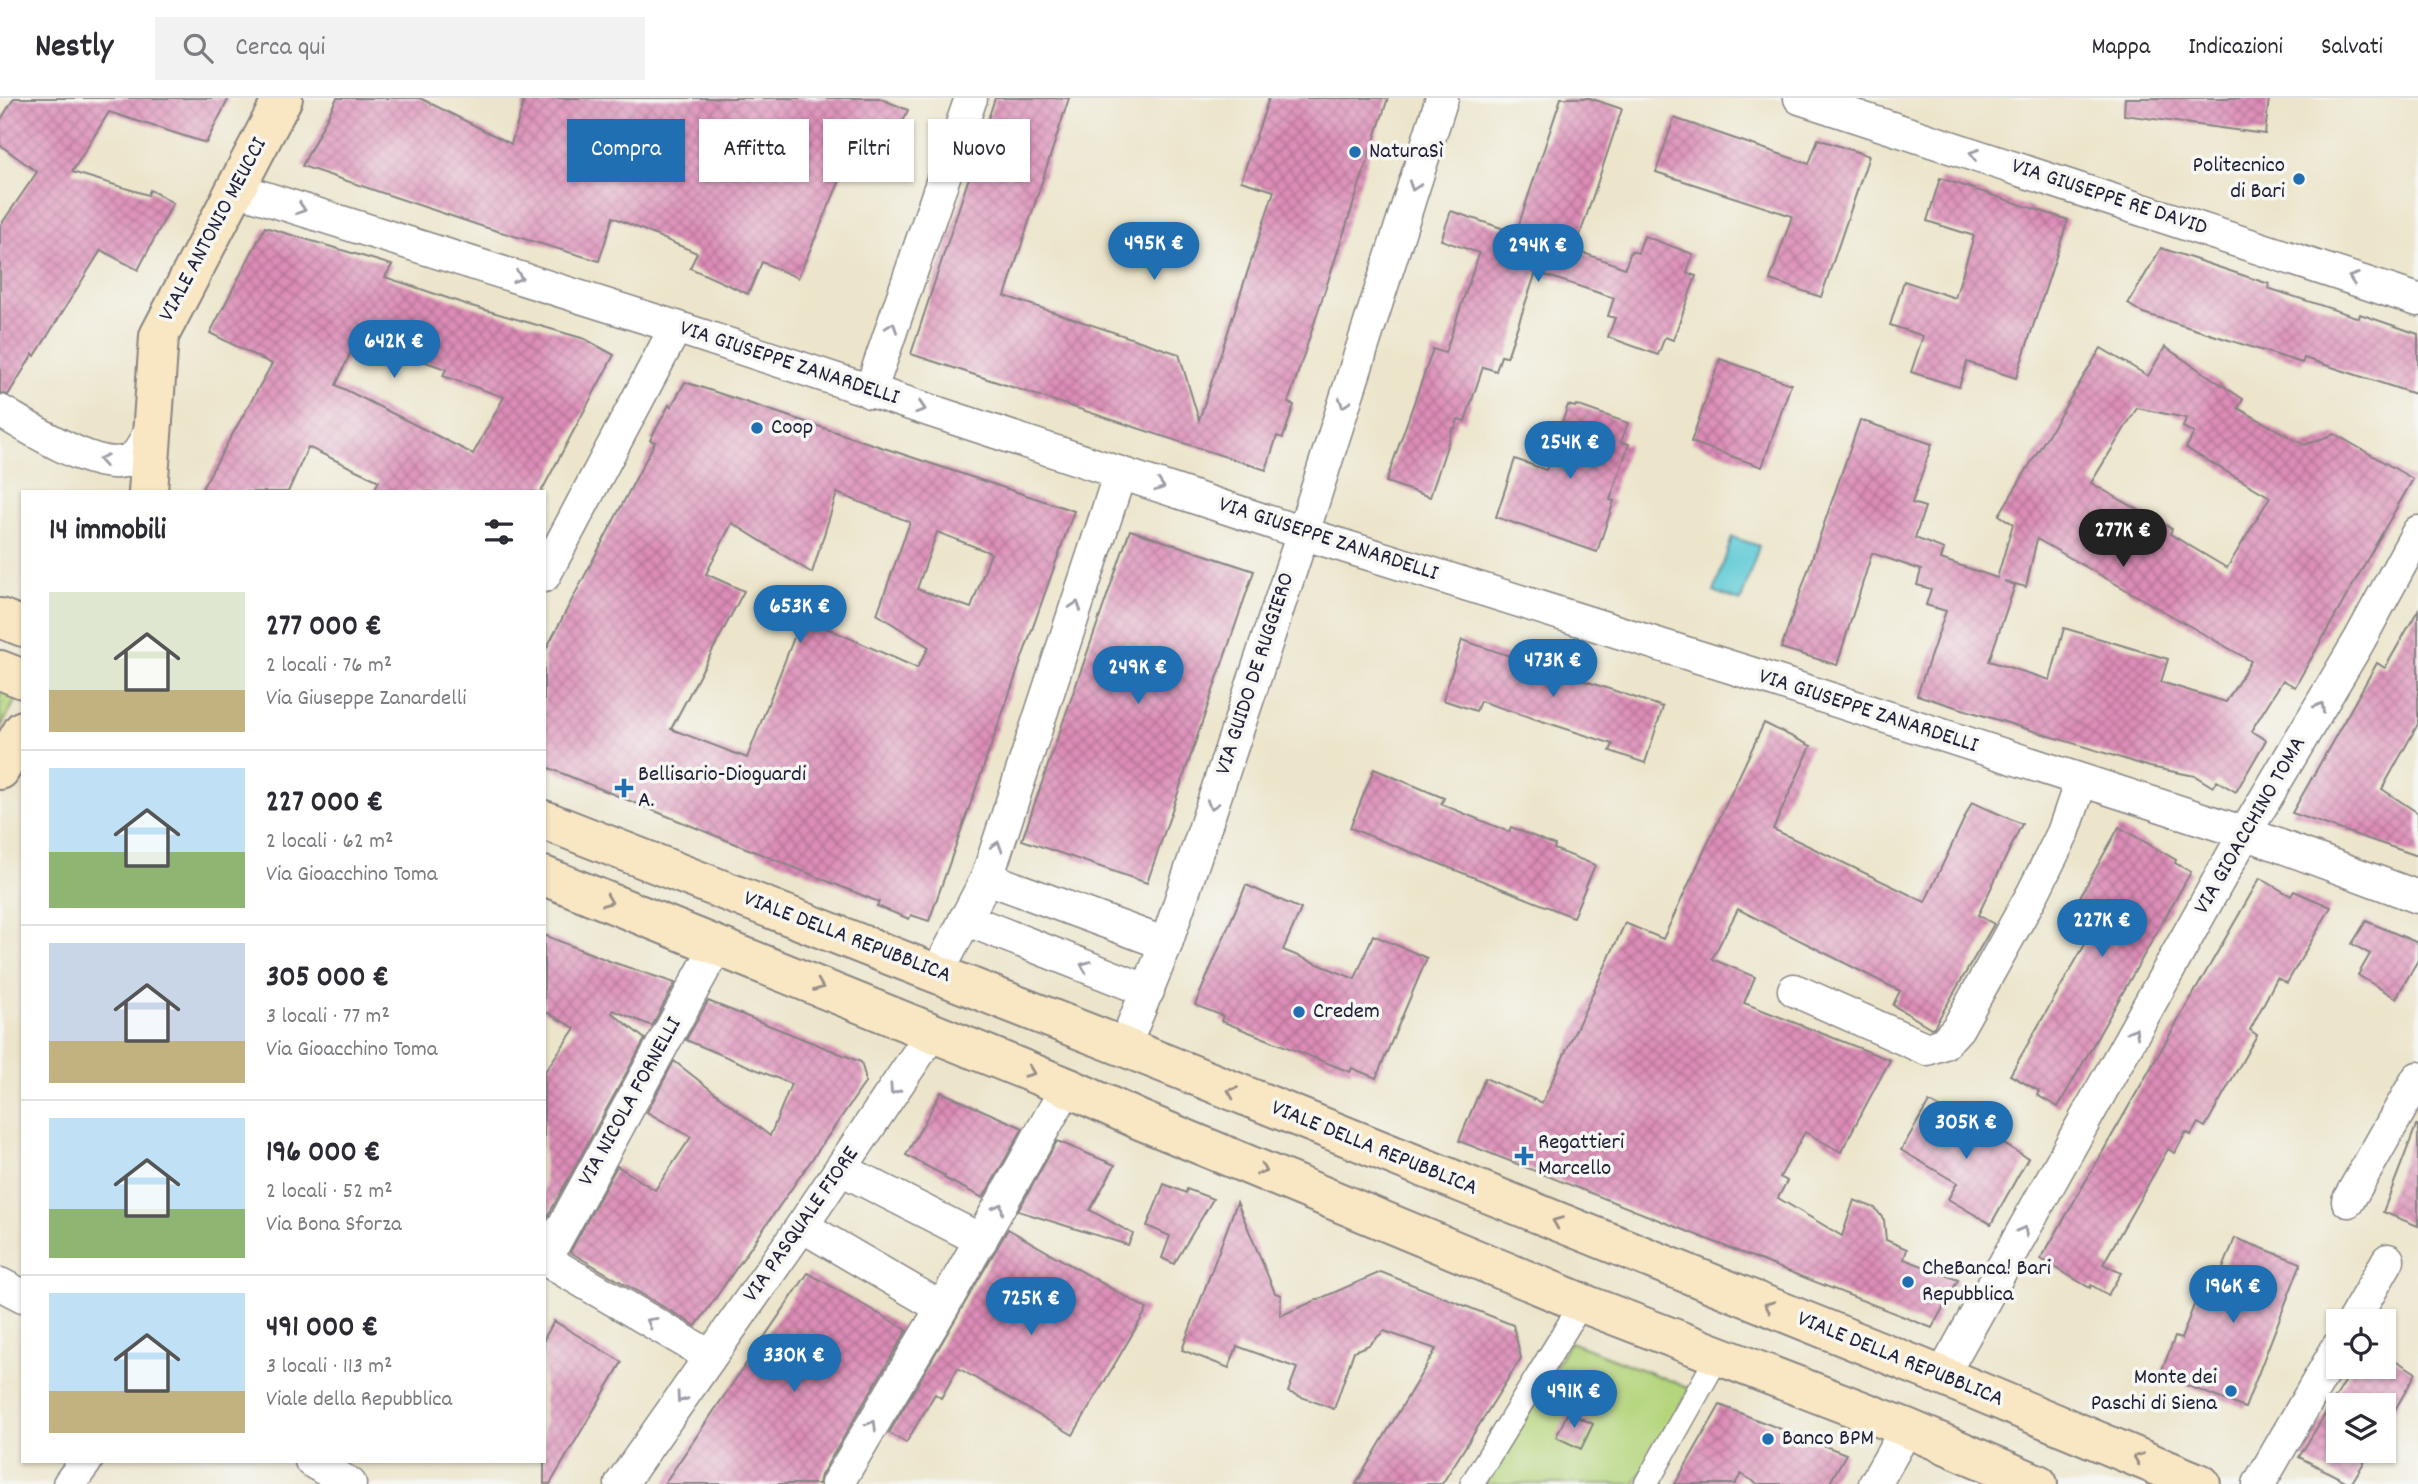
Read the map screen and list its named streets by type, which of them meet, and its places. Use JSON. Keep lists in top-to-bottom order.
{
  "streets": {
    "main road": ["VIALE ANTONIO MEUCCI", "VIALE DELLA REPUBBLICA"],
    "street": [
      "VIA GIUSEPPE RE DAVID",
      "VIA GIUSEPPE ZANARDELLI",
      "VIA GUIDO DE RUGGIERO",
      "VIA GIOACCHINO TOMA",
      "VIA NICOLA FORNELLI",
      "VIA PASQUALE FIORE"
    ]
  },
  "crossings": [
    ["VIALE ANTONIO MEUCCI", "VIA GIUSEPPE ZANARDELLI"],
    ["VIA GIUSEPPE ZANARDELLI", "VIA GUIDO DE RUGGIERO"],
    ["VIA GIUSEPPE ZANARDELLI", "VIA GIOACCHINO TOMA"],
    ["VIA GUIDO DE RUGGIERO", "VIALE DELLA REPUBBLICA"],
    ["VIA GIOACCHINO TOMA", "VIALE DELLA REPUBBLICA"]
  ],
  "one_way": ["VIA GIUSEPPE RE DAVID", "VIA GIUSEPPE ZANARDELLI", "VIA GIOACCHINO TOMA"],
  "places": {
    "other": [
      "NaturaSì",
      "Politecnico di Bari",
      "Coop",
      "Credem",
      "CheBanca! Bari Repubblica",
      "Monte dei Paschi di Siena",
      "Banco BPM"
    ],
    "health": ["Bellisario-Dioguardi A.", "Regattieri Marcello"]
  },
  "page": {
    "header": "Nestly",
    "search": "Cerca qui",
    "nav": ["Mappa", "Indicazioni", "Salvati"],
    "chip": [
      "Compra",
      "Affitta",
      "Filtri",
      "Nuovo"
    ],
    "price": [
      "495K €",
      "294K €",
      "642K €",
      "254K €",
      "277K €",
      "653K €",
      "473K €",
      "249K €",
      "227K €",
      "305K €",
      "196K €",
      "725K €",
      "330K €",
      "491K €"
    ],
    "heading": "14 immobili",
    "list": [
      {
        "name": "277 000 €",
        "note": "2 locali · 76 m² · Via Giuseppe Zanardelli"
      },
      {
        "name": "227 000 €",
        "note": "2 locali · 62 m² · Via Gioacchino Toma"
      },
      {
        "name": "305 000 €",
        "note": "3 locali · 77 m² · Via Gioacchino Toma"
      },
      {
        "name": "196 000 €",
        "note": "2 locali · 52 m² · Via Bona Sforza"
      },
      {
        "name": "491 000 €",
        "note": "3 locali · 113 m² · Viale della Repubblica"
      }
    ]
  }
}
